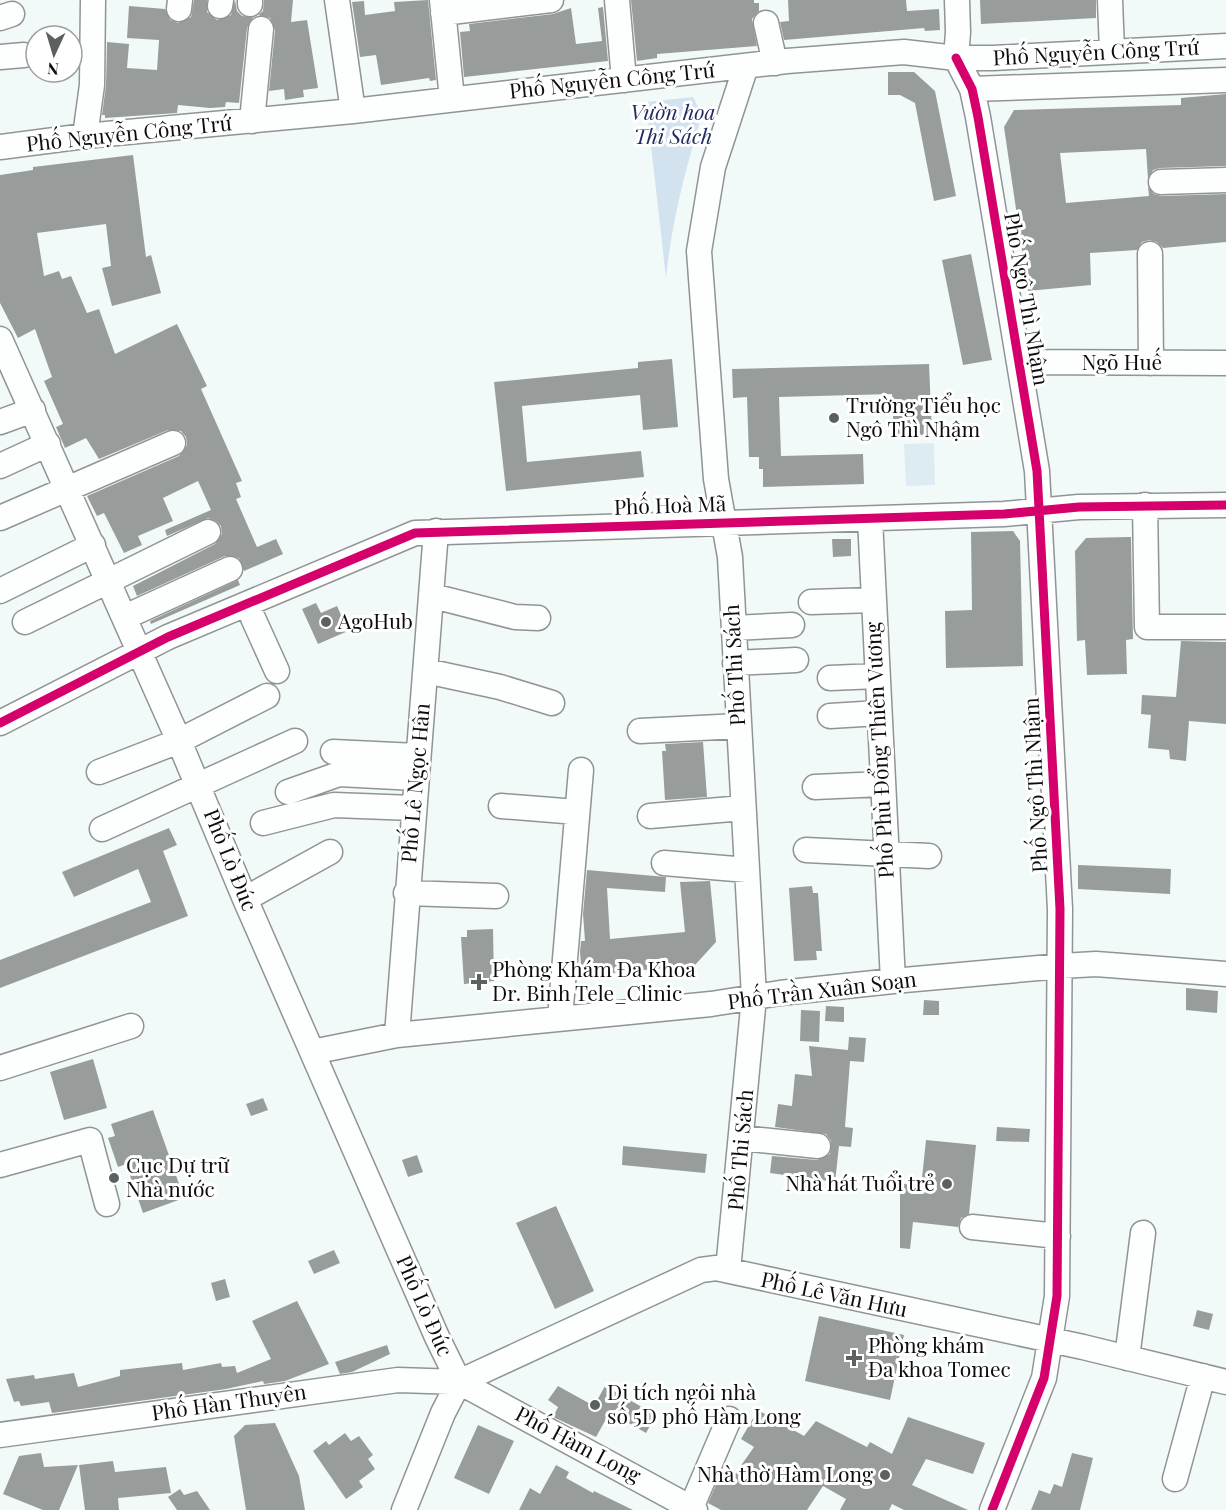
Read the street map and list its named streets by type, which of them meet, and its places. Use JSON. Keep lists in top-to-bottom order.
{
  "streets": {
    "street": [
      "Phố Nguyễn Công Trứ",
      "Phố Ngô Thì Nhậm",
      "Ngõ Huế",
      "Phố Hoà Mã",
      "Phố Thi Sách",
      "Phố Phù Đổng Thiên Vương",
      "Phố Lê Ngọc Hân",
      "Phố Lò Đúc",
      "Phố Trần Xuân Soạn",
      "Phố Lê Văn Hưu",
      "Phố Hàn Thuyên",
      "Phố Hàm Long"
    ]
  },
  "crossings": [
    ["Phố Nguyễn Công Trứ", "Phố Ngô Thì Nhậm"],
    ["Phố Nguyễn Công Trứ", "Phố Thi Sách"],
    ["Phố Ngô Thì Nhậm", "Ngõ Huế"],
    ["Phố Ngô Thì Nhậm", "Phố Hoà Mã"],
    ["Phố Ngô Thì Nhậm", "Phố Trần Xuân Soạn"],
    ["Phố Ngô Thì Nhậm", "Phố Lê Văn Hưu"],
    ["Phố Hoà Mã", "Phố Thi Sách"],
    ["Phố Hoà Mã", "Phố Phù Đổng Thiên Vương"],
    ["Phố Hoà Mã", "Phố Lê Ngọc Hân"],
    ["Phố Hoà Mã", "Phố Lò Đúc"],
    ["Phố Thi Sách", "Phố Trần Xuân Soạn"],
    ["Phố Thi Sách", "Phố Lê Văn Hưu"],
    ["Phố Phù Đổng Thiên Vương", "Phố Trần Xuân Soạn"],
    ["Phố Lê Ngọc Hân", "Phố Trần Xuân Soạn"],
    ["Phố Lò Đúc", "Phố Trần Xuân Soạn"],
    ["Phố Lò Đúc", "Phố Lê Văn Hưu"],
    ["Phố Lò Đúc", "Phố Hàn Thuyên"],
    ["Phố Lò Đúc", "Phố Hàm Long"],
    ["Phố Lê Văn Hưu", "Phố Hàn Thuyên"],
    ["Phố Lê Văn Hưu", "Phố Hàm Long"],
    ["Phố Hàn Thuyên", "Phố Hàm Long"]
  ],
  "parks": ["Vườn hoa Thi Sách"],
  "places": {
    "other": [
      "Trường Tiểu học Ngô Thì Nhậm",
      "AgoHub",
      "Cục Dự trữ Nhà nước",
      "Nhà hát Tuổi trẻ",
      "Di tích ngôi nhà số 5D phố Hàm Long",
      "Nhà thờ Hàm Long"
    ],
    "health": ["Phòng Khám Đa Khoa Dr. Binh Tele_Clinic", "Phòng khám Đa khoa Tomec"]
  },
  "north": "bottom"
}
